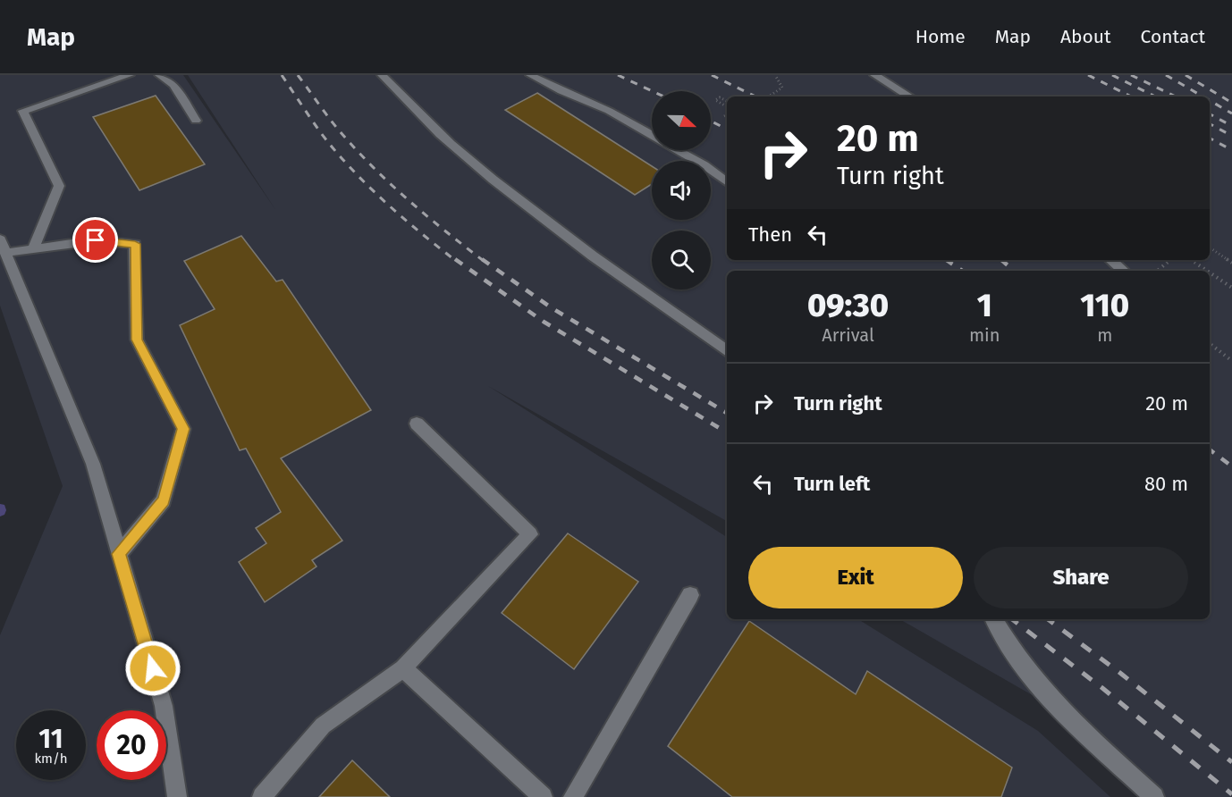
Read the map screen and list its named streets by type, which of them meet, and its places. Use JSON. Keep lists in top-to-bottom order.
{
  "north": "right",
  "page": {
    "header": "Map",
    "nav": [
      "Home",
      "Map",
      "About",
      "Contact"
    ],
    "turn": ["20 m", "Turn right"],
    "then": "Then",
    "eta": [
      "09:30",
      "Arrival",
      "1",
      "min",
      "110",
      "m"
    ],
    "list": [
      {
        "name": "Turn right",
        "value": "20 m"
      },
      {
        "name": "Turn left",
        "value": "80 m"
      }
    ],
    "buttons": ["Exit", "Share"],
    "speed": "11 km/h",
    "limit": "20"
  }
}
